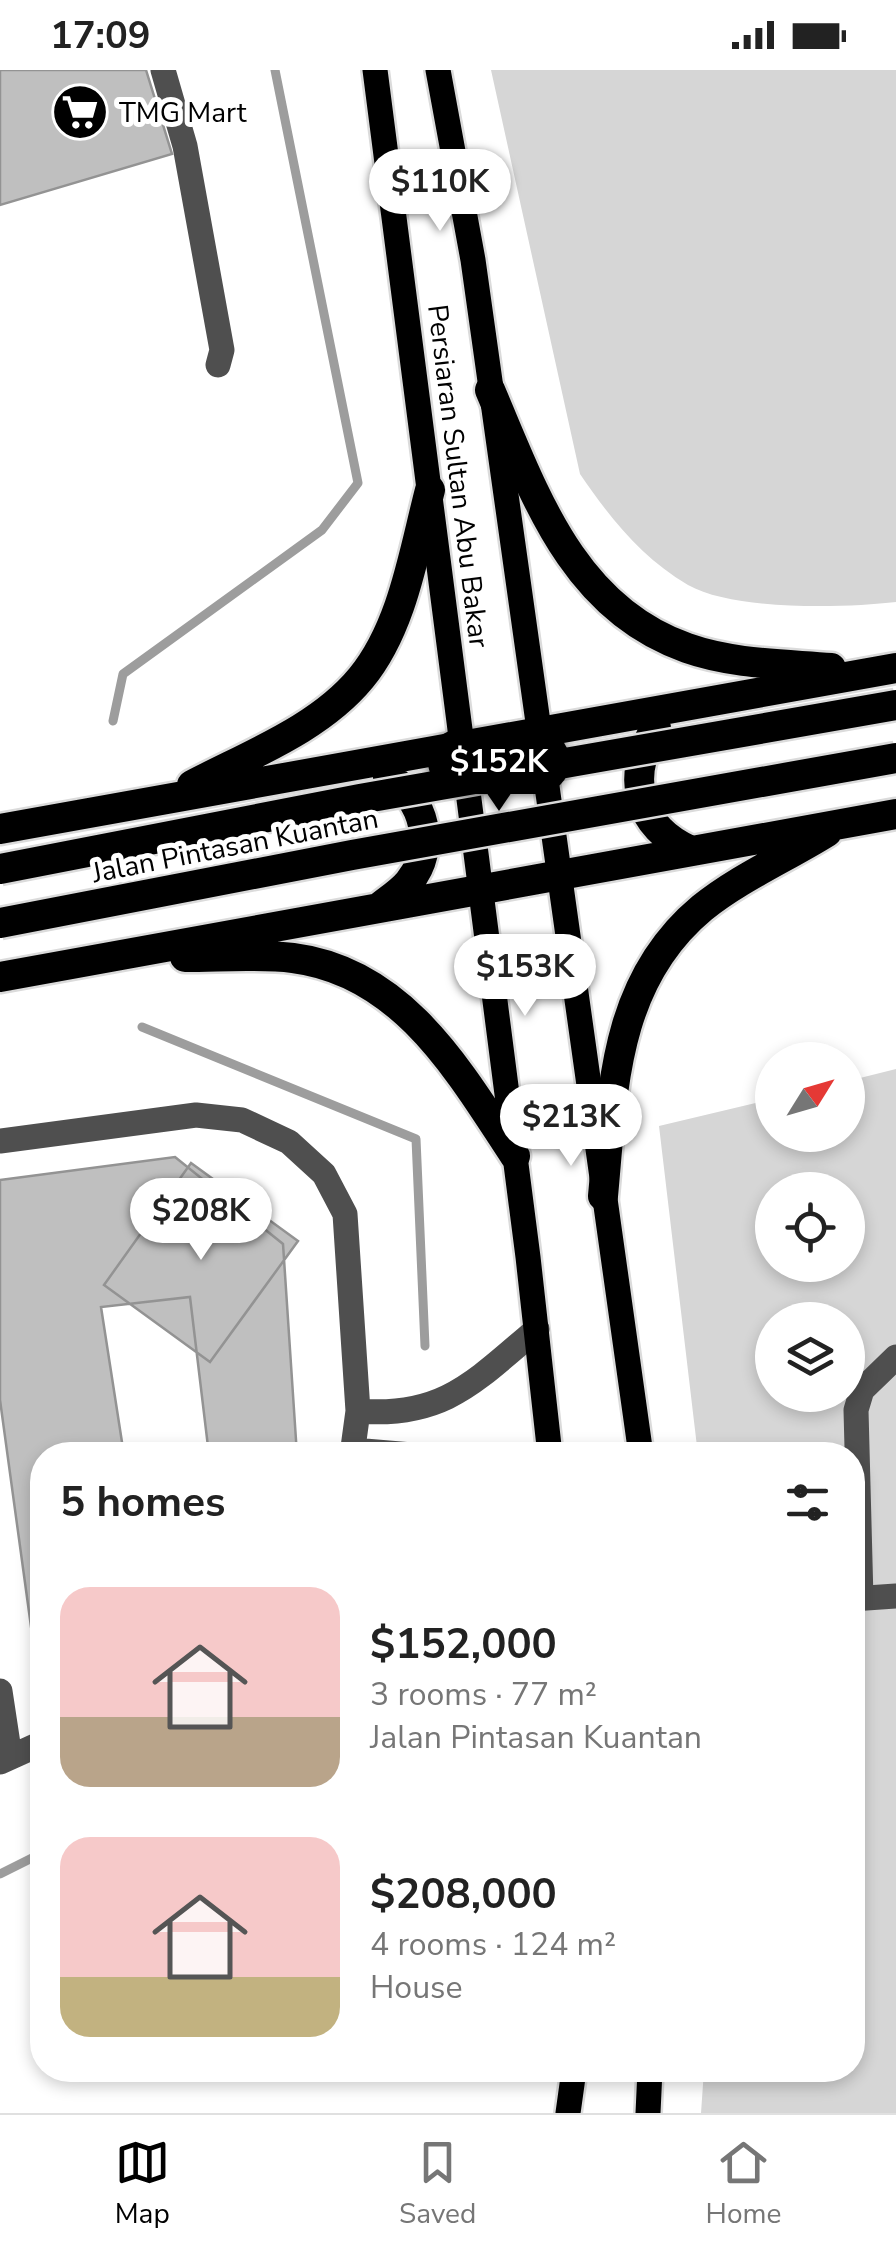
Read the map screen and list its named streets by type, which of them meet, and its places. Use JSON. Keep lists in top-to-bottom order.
{
  "streets": {
    "highway": ["Jalan Pintasan Kuantan"],
    "main road": ["Persiaran Sultan Abu Bakar"]
  },
  "places": {
    "supermarket": ["TMG Mart"]
  },
  "north": "top right",
  "page": {
    "status": "17:09",
    "price": [
      "$110K",
      "$152K",
      "$153K",
      "$213K",
      "$208K"
    ],
    "heading": "5 homes",
    "list": [
      {
        "name": "$152,000",
        "note": "3 rooms · 77 m² · Jalan Pintasan Kuantan"
      },
      {
        "name": "$208,000",
        "note": "4 rooms · 124 m² · House"
      }
    ],
    "tabs": ["Map", "Saved", "Home"]
  }
}
